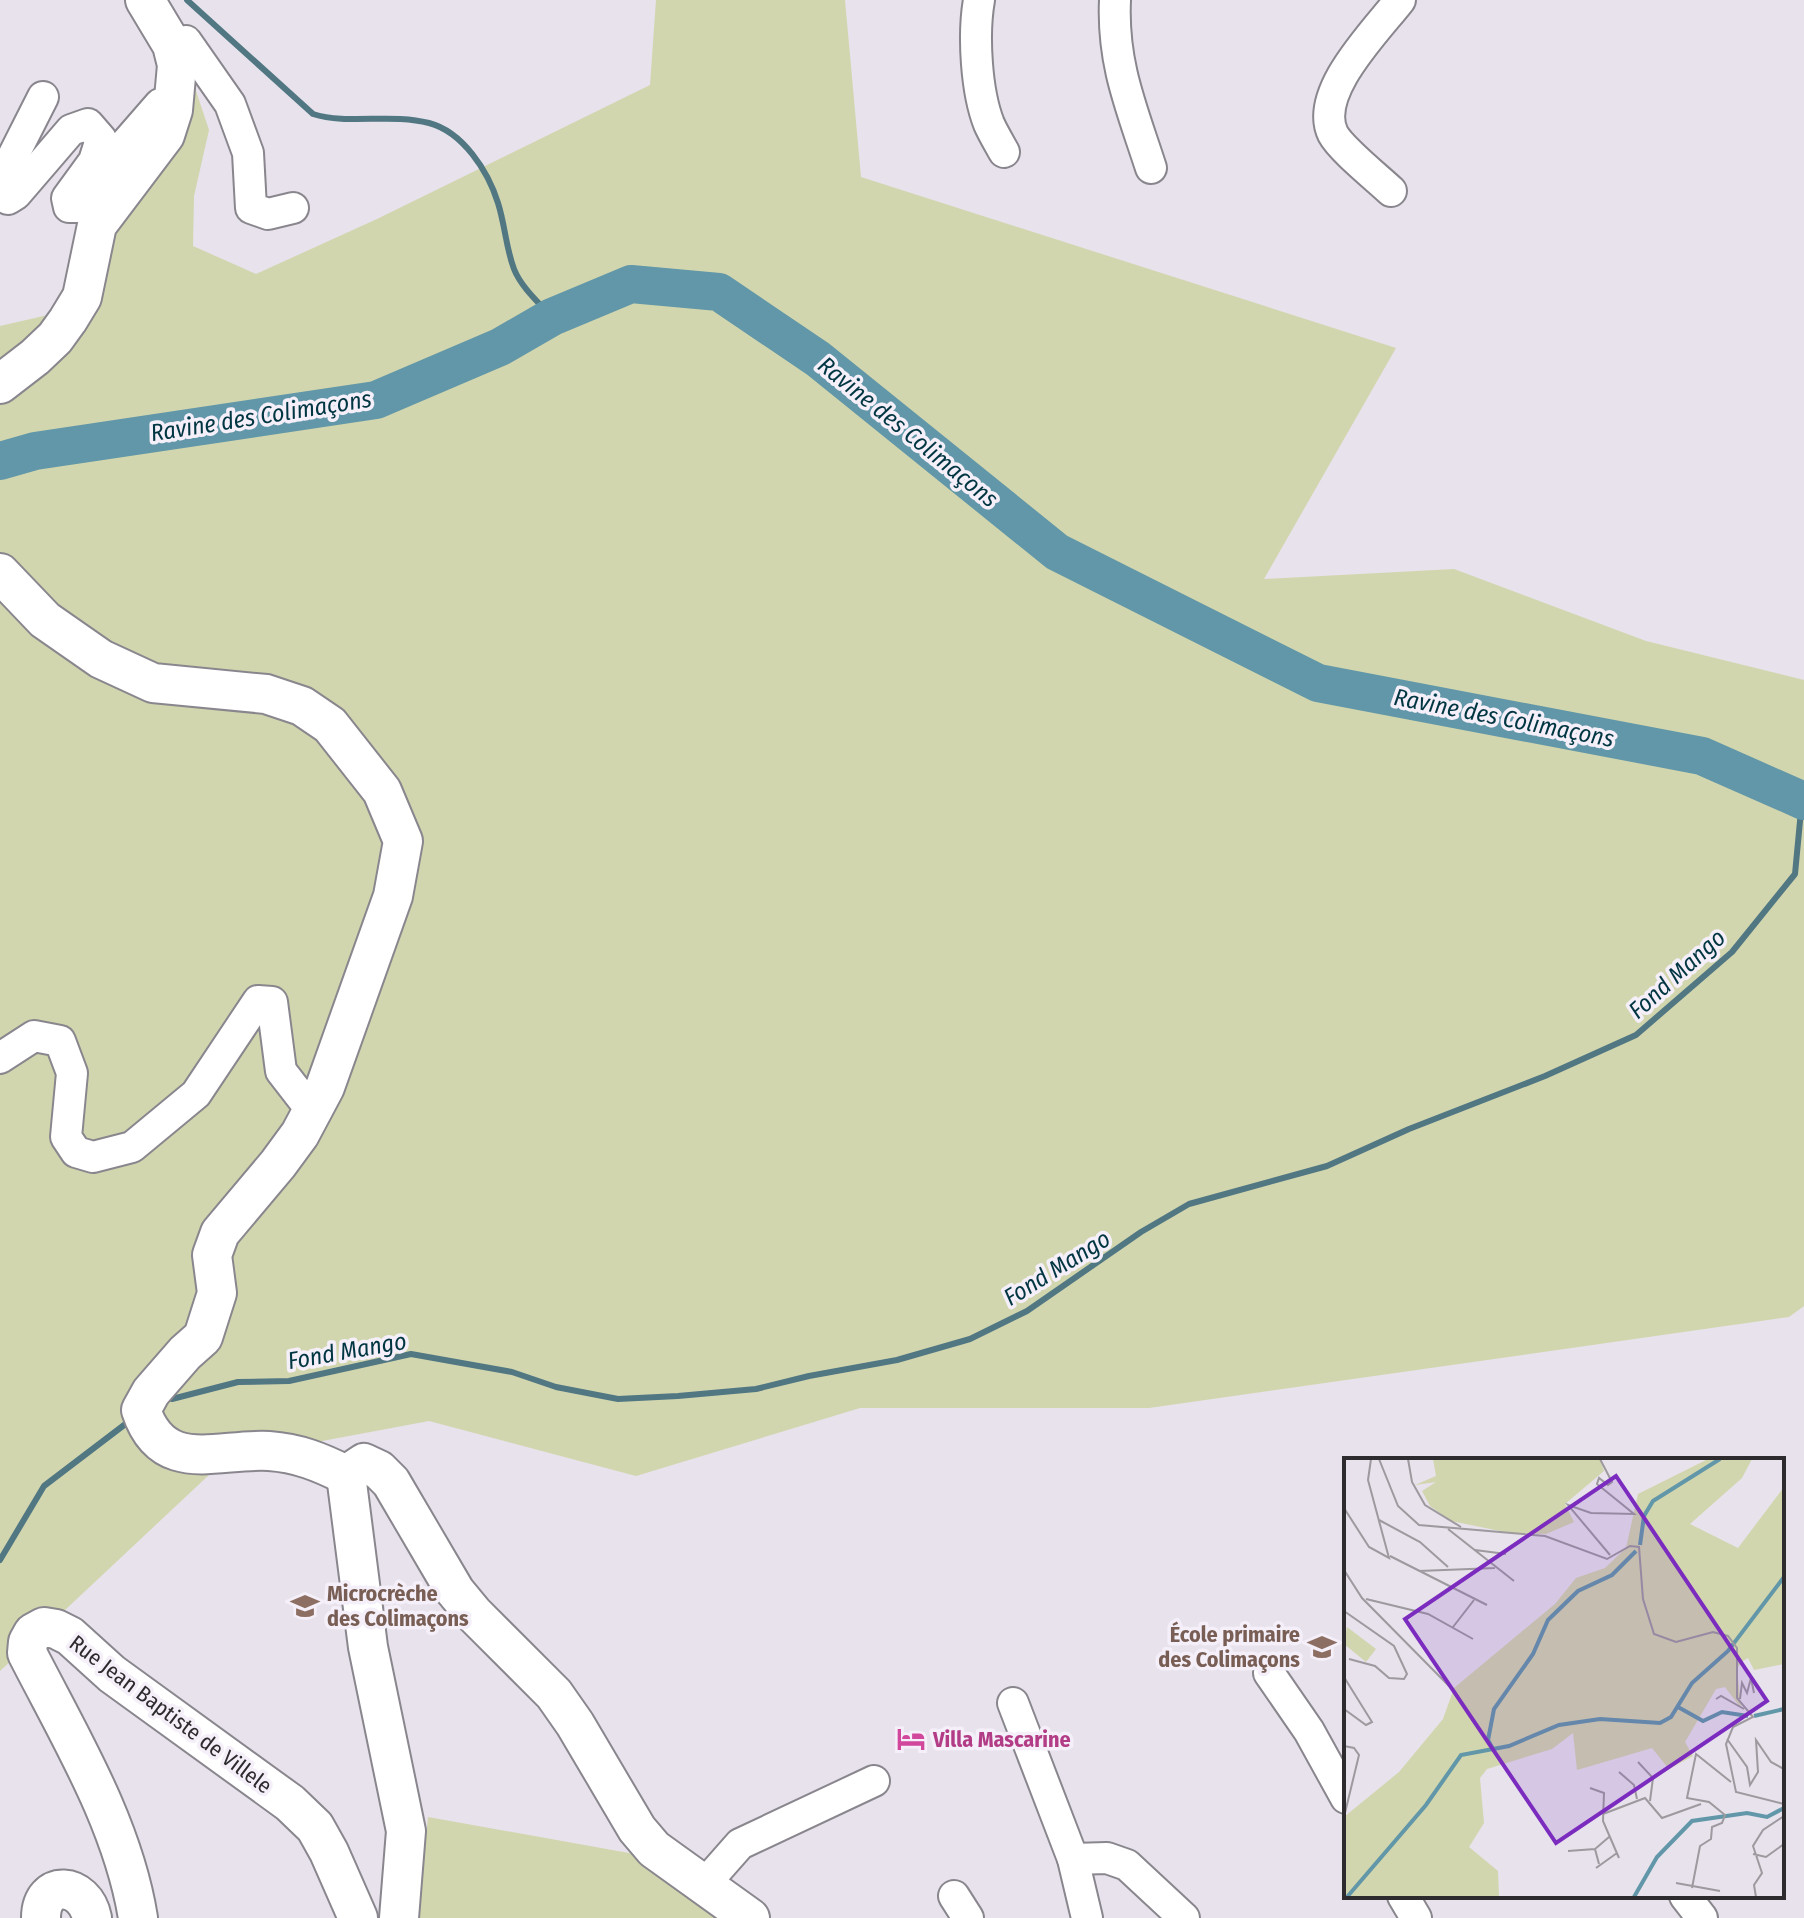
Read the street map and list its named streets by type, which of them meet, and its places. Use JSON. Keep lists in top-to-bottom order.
{
  "streets": {
    "main road": ["Rue Jean Baptiste de Villele"]
  },
  "water": ["Ravine des Colimaçons", "Fond Mango"],
  "places": {
    "school or university": ["Microcrèche des Colimaçons", "École primaire des Colimaçons"],
    "hotel": ["Villa Mascarine"]
  }
}
